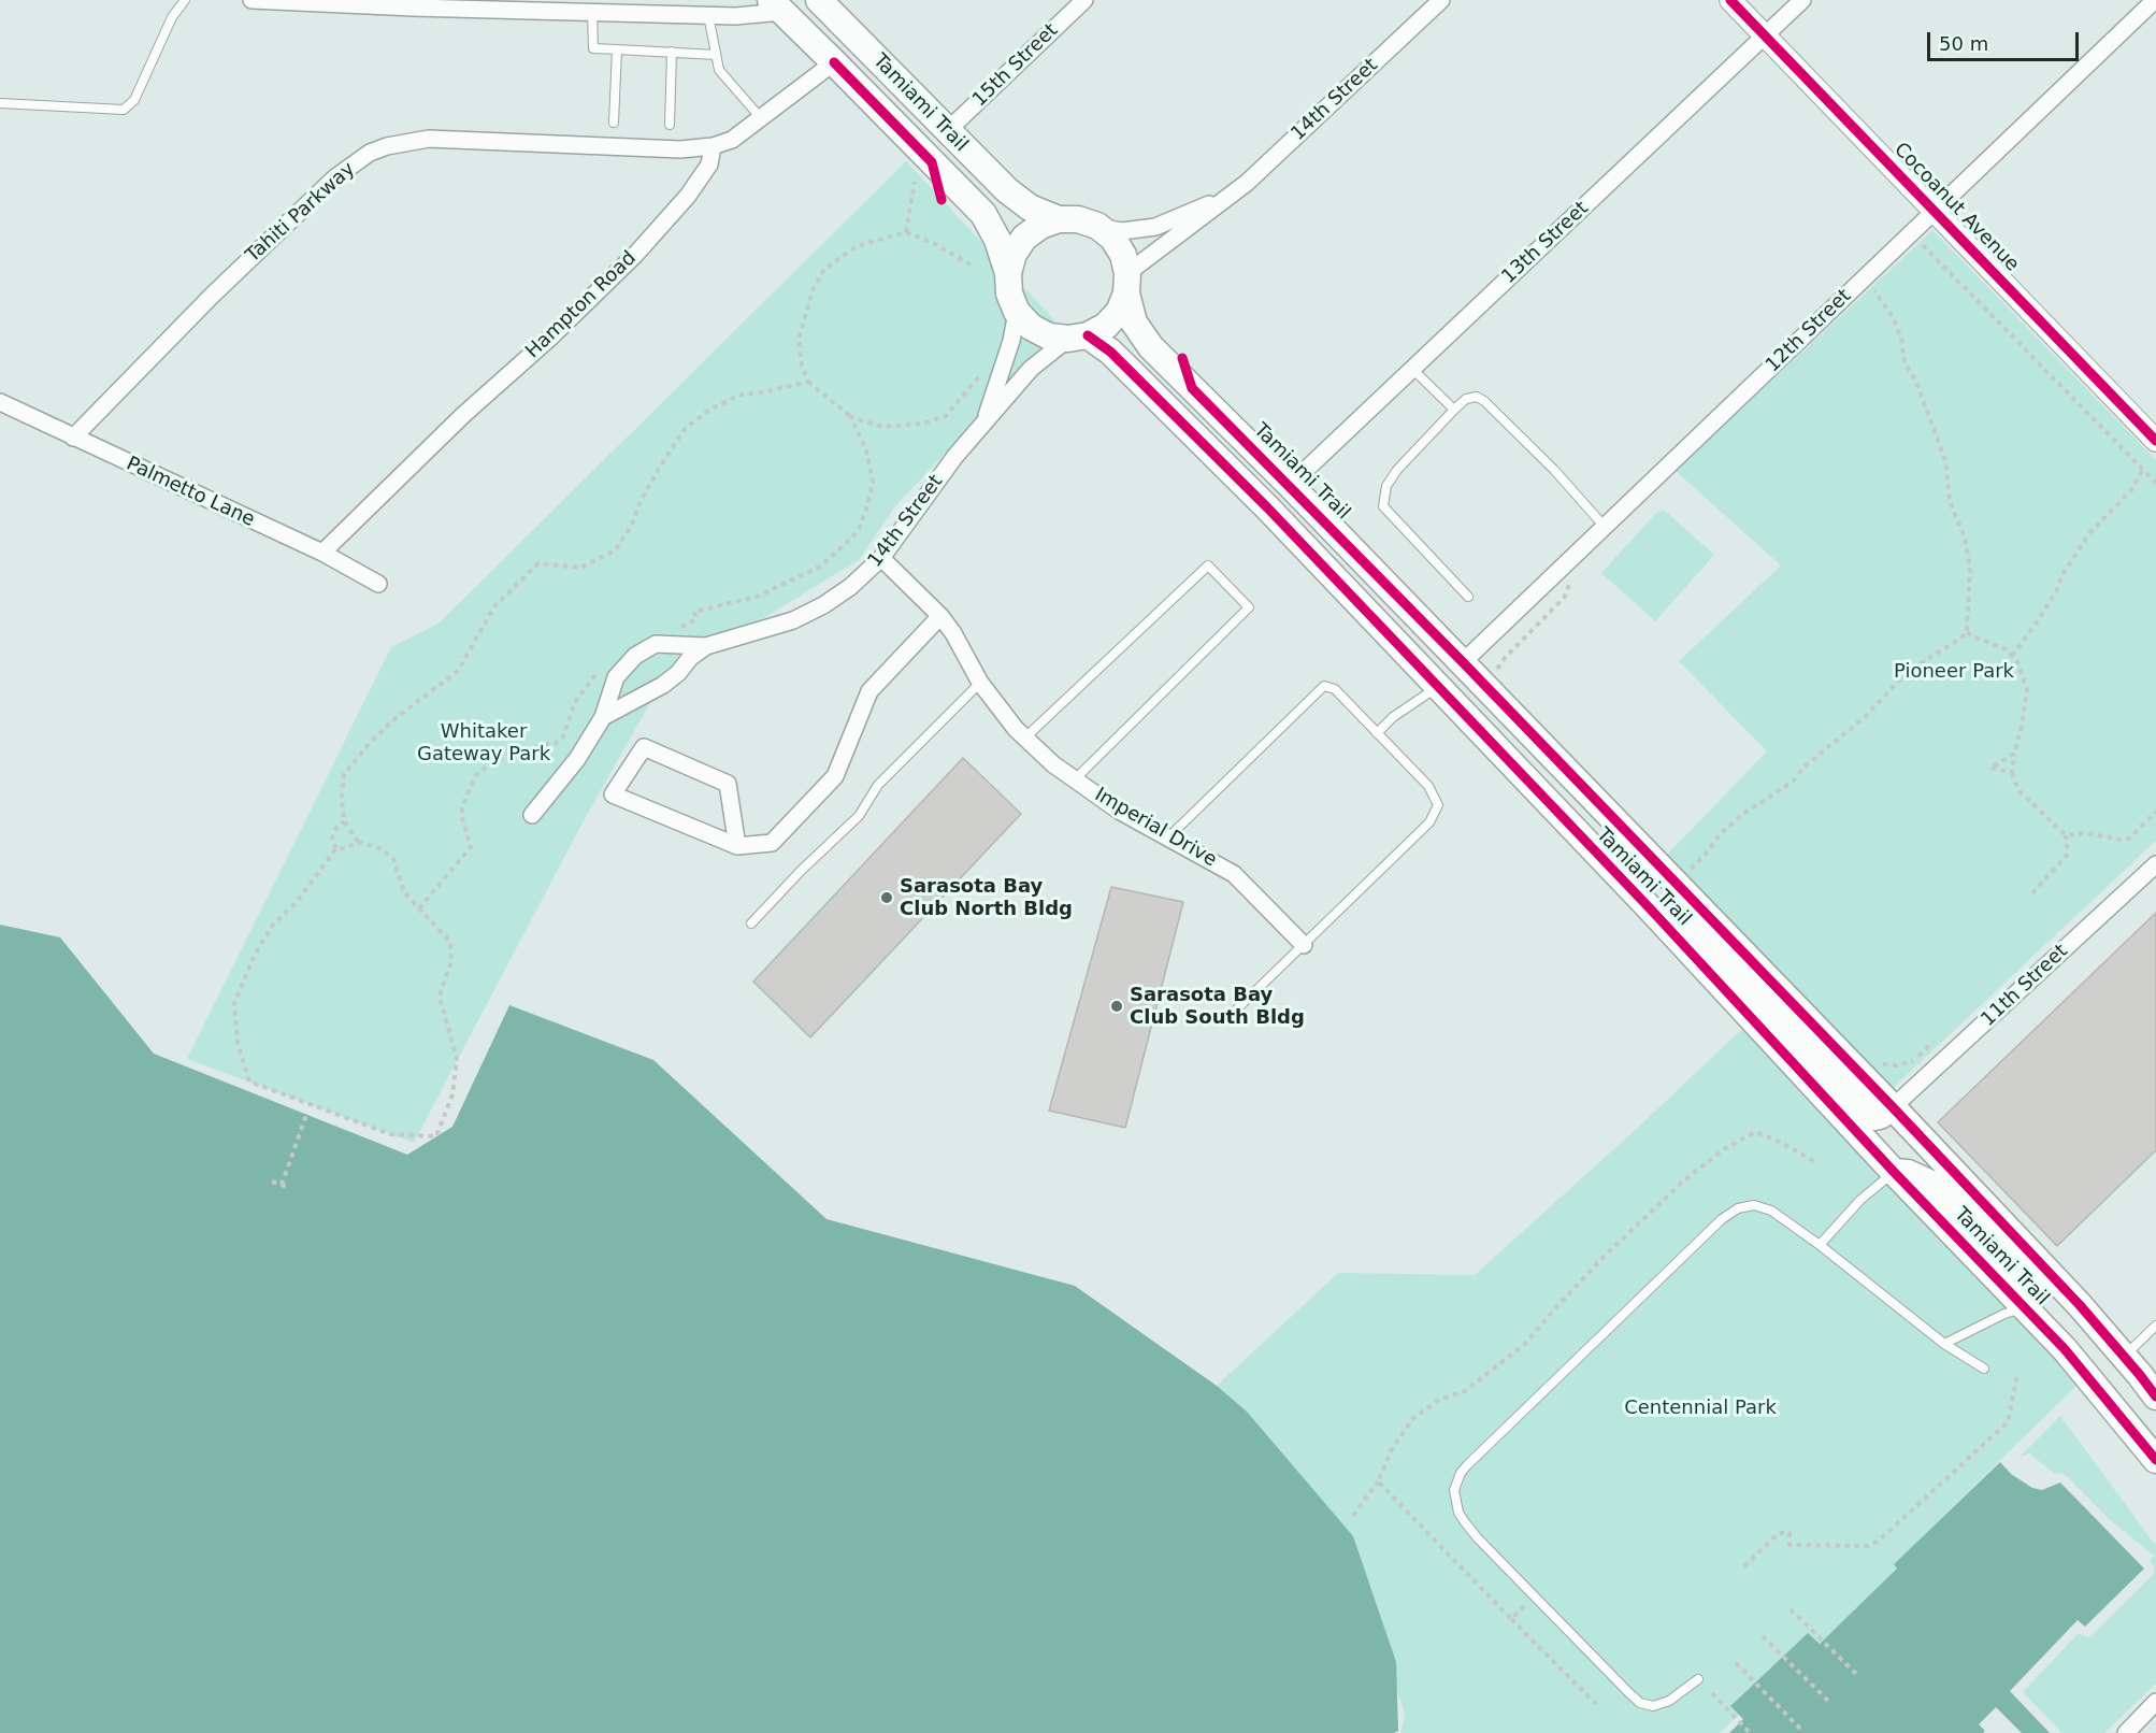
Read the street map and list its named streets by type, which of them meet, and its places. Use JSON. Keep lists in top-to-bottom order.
{
  "streets": {
    "main road": ["Tamiami Trail"],
    "street": [
      "15th Street",
      "14th Street",
      "Cocoanut Avenue",
      "Tahiti Parkway",
      "13th Street",
      "Hampton Road",
      "12th Street",
      "Palmetto Lane",
      "Imperial Drive",
      "11th Street"
    ]
  },
  "crossings": [
    ["15th Street", "Tamiami Trail"],
    ["14th Street", "Tamiami Trail"],
    ["14th Street", "Imperial Drive"],
    ["Tamiami Trail", "13th Street"],
    ["Tamiami Trail", "12th Street"],
    ["Tamiami Trail", "11th Street"],
    ["Cocoanut Avenue", "13th Street"],
    ["Cocoanut Avenue", "12th Street"],
    ["Tahiti Parkway", "Hampton Road"],
    ["Tahiti Parkway", "Palmetto Lane"],
    ["Hampton Road", "Palmetto Lane"]
  ],
  "parks": ["Pioneer Park", "Whitaker Gateway Park", "Centennial Park"],
  "places": ["Sarasota Bay Club North Bldg", "Sarasota Bay Club South Bldg"],
  "scale_bar": "50 m"
}
